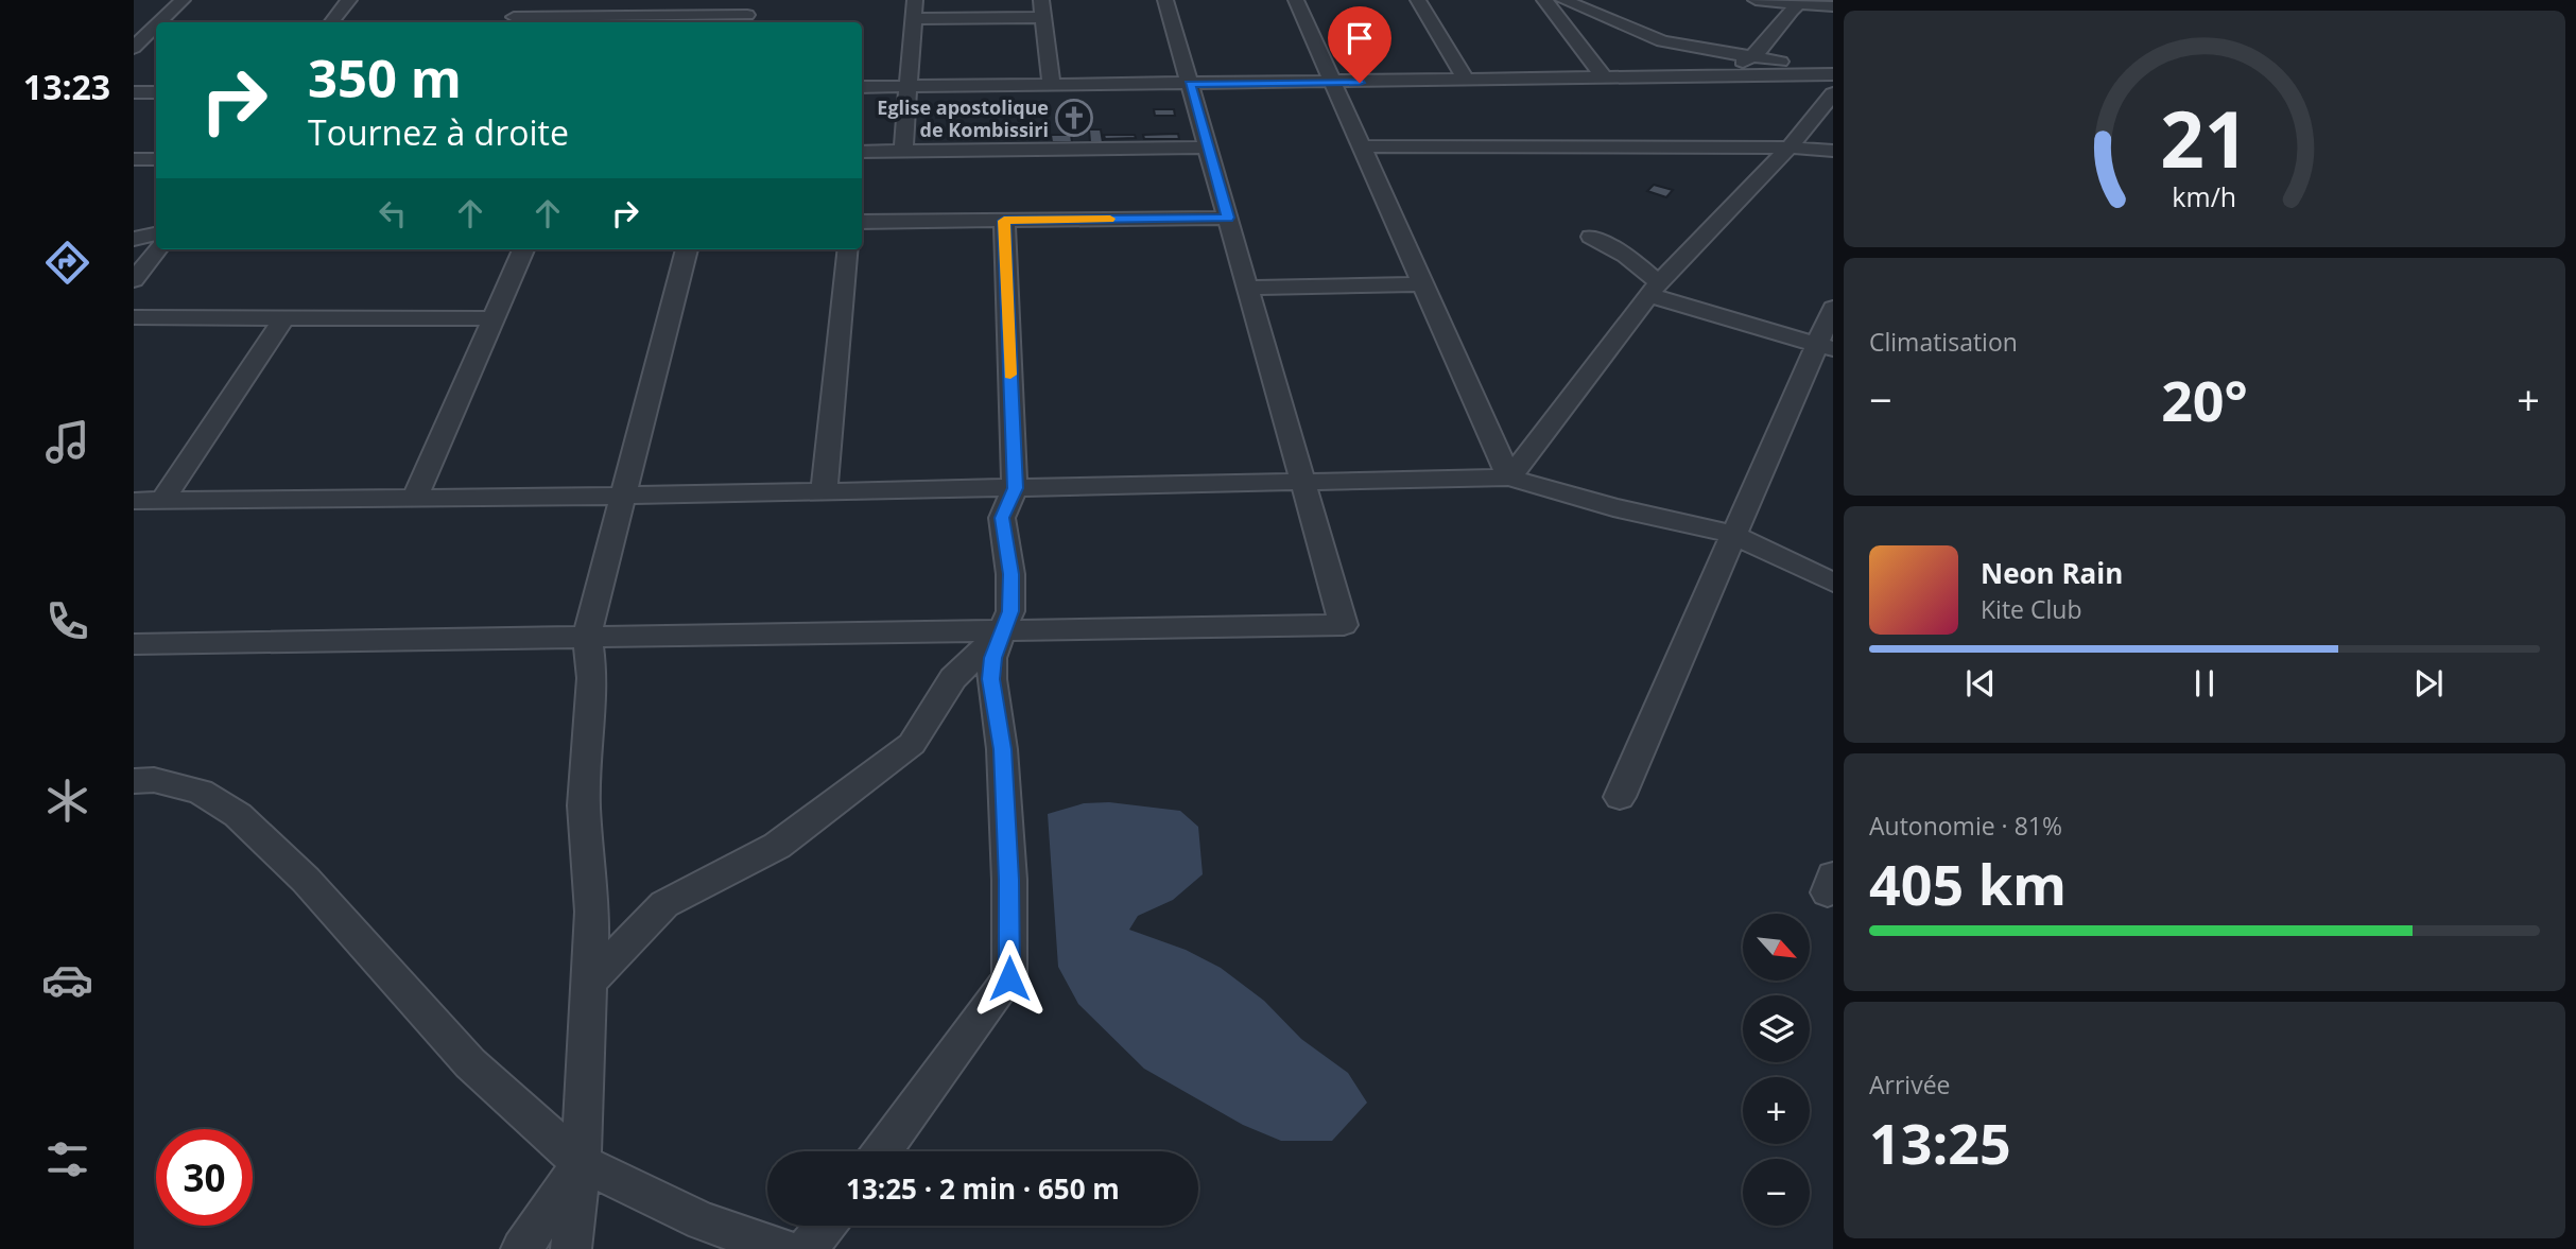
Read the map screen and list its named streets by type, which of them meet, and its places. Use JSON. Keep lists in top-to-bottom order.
{
  "places": {
    "church": ["Eglise apostolique de Kombissiri"]
  },
  "north": "bottom right",
  "page": {
    "tabs": "13:23",
    "turn": ["350 m", "Tournez à droite"],
    "tile": [
      "Climatisation",
      ["Autonomie · 81%", "405 km"],
      ["Arrivée", "13:25"]
    ],
    "heat": ["−", "20°", "+"],
    "song": ["Neon Rain", "Kite Club"],
    "map_buttons": ["+", "−"],
    "limit": "30",
    "trip": "13:25 · 2 min · 650 m",
    "gauge": ["21", "km/h"]
  }
}
